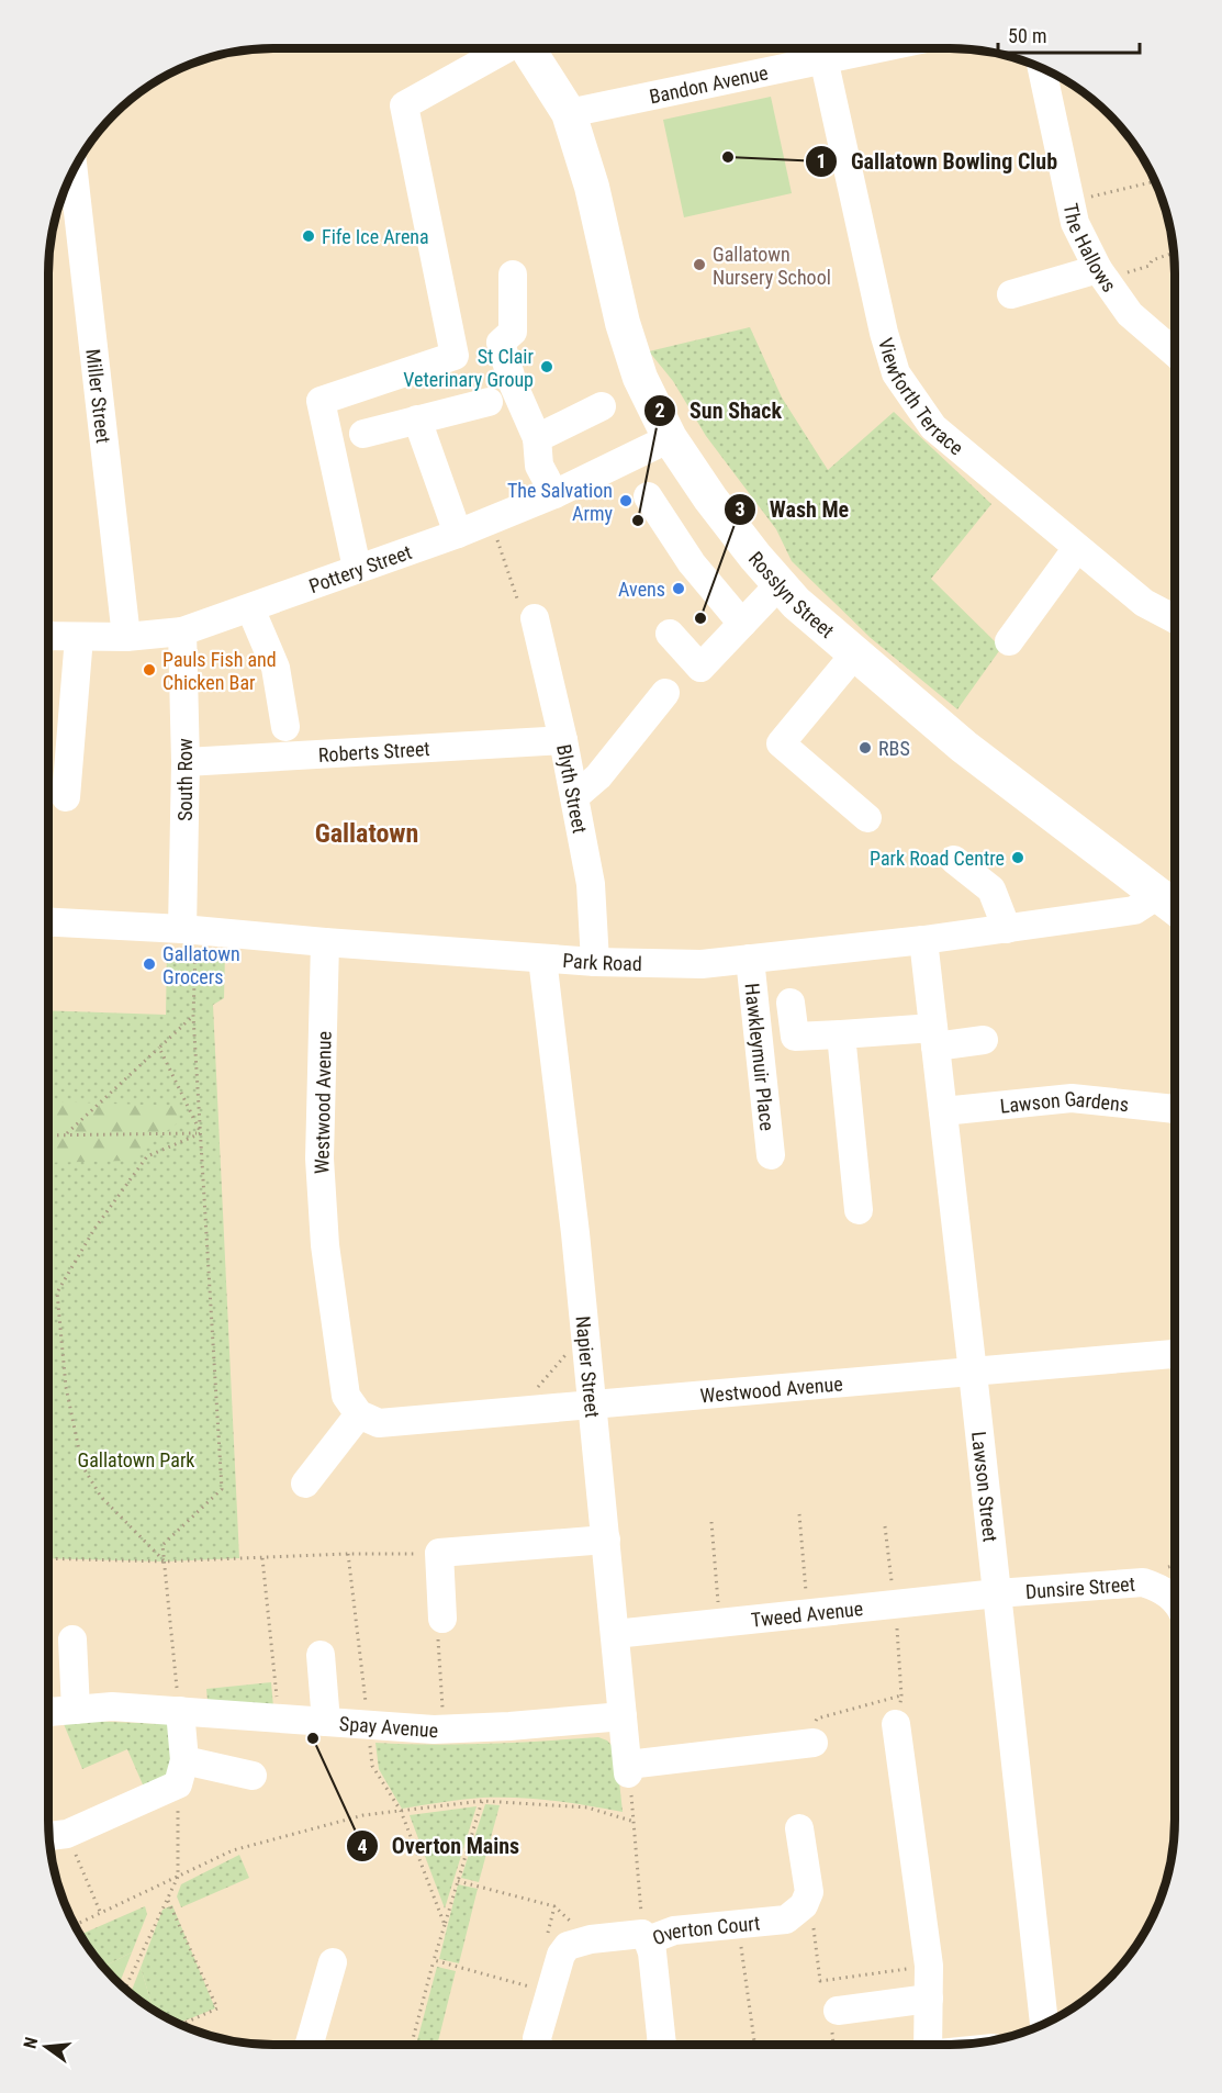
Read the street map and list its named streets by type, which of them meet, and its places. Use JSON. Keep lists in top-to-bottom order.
{
  "streets": {
    "main road": ["Rosslyn Street"],
    "street": [
      "Bandon Avenue",
      "The Hallows",
      "Viewforth Terrace",
      "Miller Street",
      "Pottery Street",
      "Roberts Street",
      "South Row",
      "Blyth Street",
      "Park Road",
      "Hawkleymuir Place",
      "Westwood Avenue",
      "Lawson Gardens",
      "Napier Street",
      "Lawson Street",
      "Dunsire Street",
      "Tweed Avenue",
      "Spay Avenue",
      "Overton Court"
    ]
  },
  "crossings": [
    ["Bandon Avenue", "Viewforth Terrace"],
    ["Bandon Avenue", "Rosslyn Street"],
    ["Miller Street", "Pottery Street"],
    ["Pottery Street", "Rosslyn Street"],
    ["Pottery Street", "South Row"],
    ["Rosslyn Street", "Park Road"],
    ["Roberts Street", "South Row"],
    ["Roberts Street", "Blyth Street"],
    ["South Row", "Park Road"],
    ["Blyth Street", "Park Road"],
    ["Park Road", "Hawkleymuir Place"],
    ["Park Road", "Westwood Avenue"],
    ["Park Road", "Napier Street"],
    ["Park Road", "Lawson Street"],
    ["Westwood Avenue", "Napier Street"],
    ["Westwood Avenue", "Lawson Street"],
    ["Lawson Gardens", "Lawson Street"],
    ["Napier Street", "Tweed Avenue"],
    ["Napier Street", "Spay Avenue"],
    ["Lawson Street", "Dunsire Street"],
    ["Lawson Street", "Tweed Avenue"],
    ["Dunsire Street", "Tweed Avenue"]
  ],
  "districts": ["Gallatown"],
  "parks": ["Gallatown Park"],
  "places": [
    "Gallatown Bowling Club",
    "Fife Ice Arena",
    "Gallatown Nursery School",
    "St Clair Veterinary Group",
    "The Salvation Army",
    "Sun Shack",
    "Avens",
    "Wash Me",
    "Pauls Fish and Chicken Bar",
    "RBS",
    "Park Road Centre",
    "Gallatown Grocers",
    "Overton Mains"
  ],
  "scale_bar": "50 m",
  "north": "left"
}
